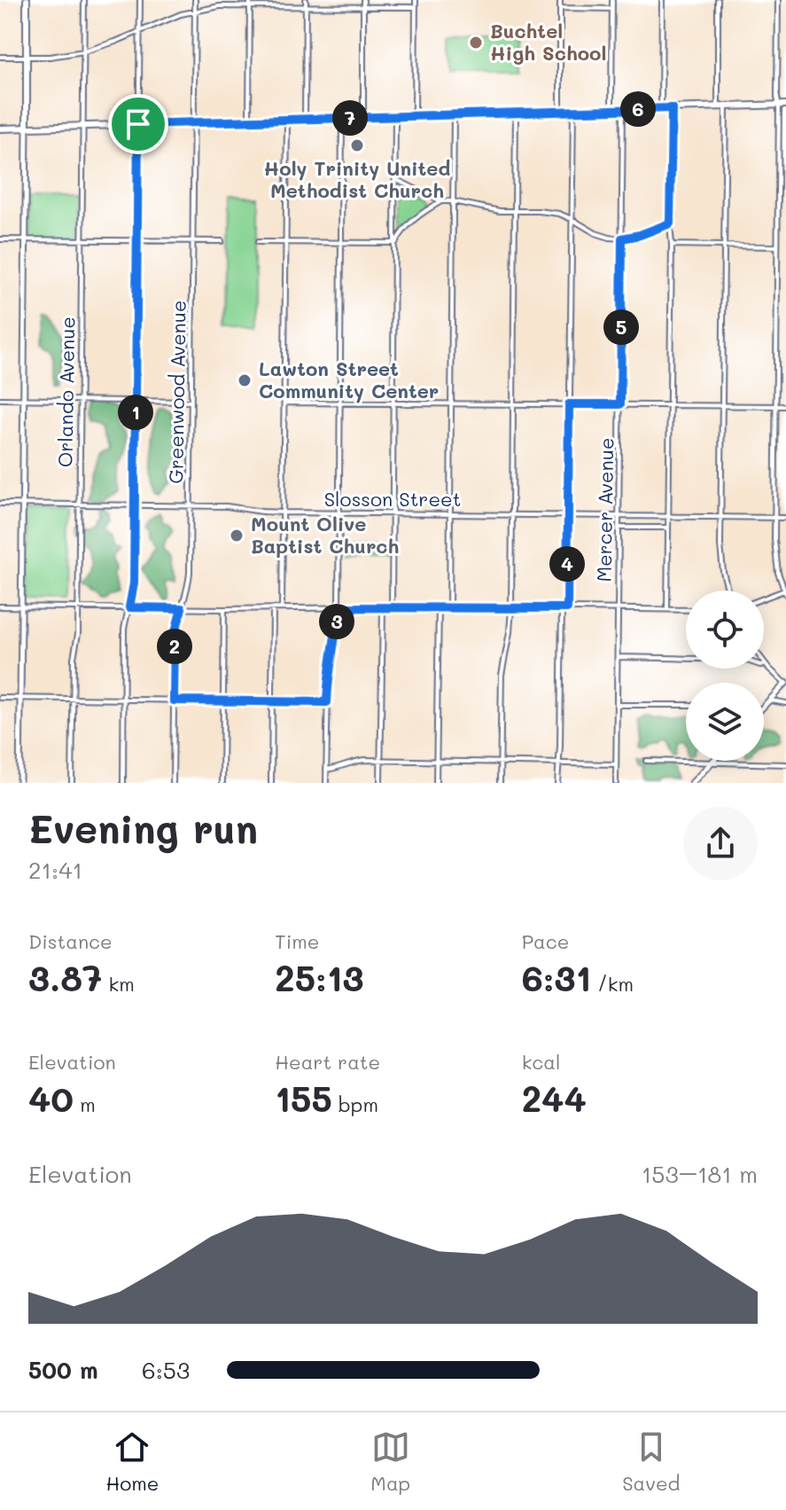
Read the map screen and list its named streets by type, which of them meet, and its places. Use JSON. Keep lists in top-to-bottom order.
{
  "streets": {
    "street": [
      "Orlando Avenue",
      "Greenwood Avenue",
      "Slosson Street",
      "Mercer Avenue"
    ]
  },
  "crossings": [
    ["Orlando Avenue", "Slosson Street"],
    ["Greenwood Avenue", "Slosson Street"],
    ["Slosson Street", "Mercer Avenue"]
  ],
  "places": [
    "Buchtel High School",
    "Holy Trinity United Methodist Church",
    "Lawton Street Community Center",
    "Mount Olive Baptist Church"
  ],
  "page": {
    "pins": [
      "6",
      "7",
      "5",
      "1",
      "4",
      "3",
      "2"
    ],
    "heading": ["Evening run", "21:41"],
    "stats": [
      ["Distance", "3.87 km"],
      ["Time", "25:13"],
      ["Pace", "6:31 /km"],
      ["Elevation", "40 m"],
      ["Heart rate", "155 bpm"],
      ["kcal", "244"]
    ],
    "chart": ["Elevation", "153–181 m"],
    "list": [
      {
        "name": "500 m",
        "note": "6:53"
      }
    ],
    "tabs": ["Home", "Map", "Saved"]
  }
}
